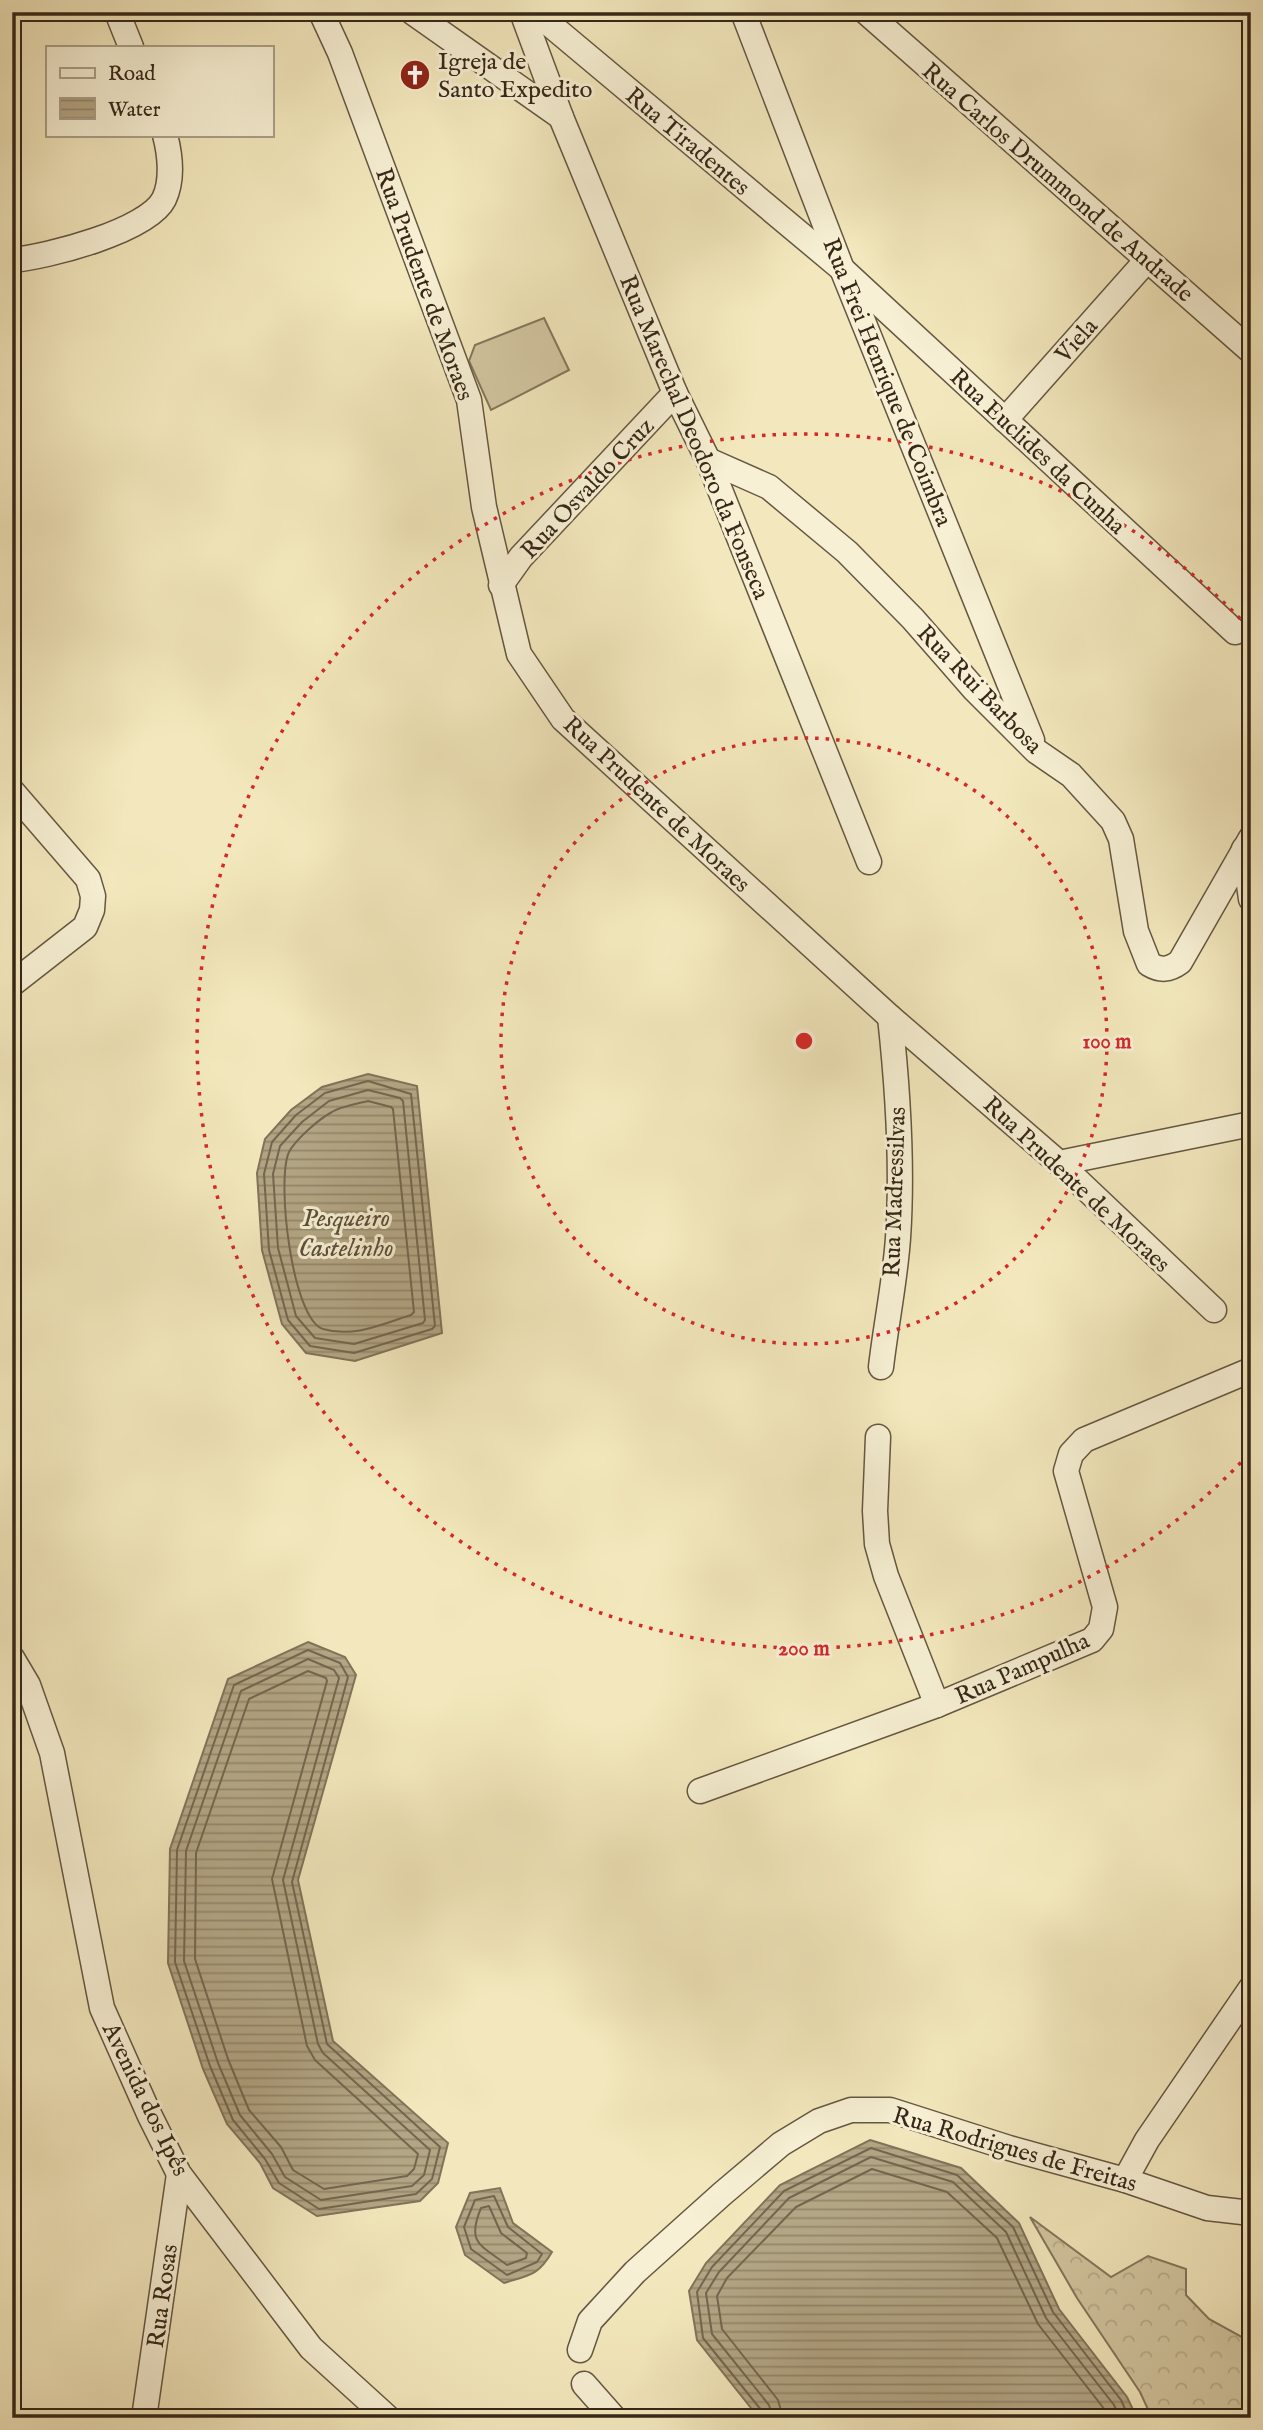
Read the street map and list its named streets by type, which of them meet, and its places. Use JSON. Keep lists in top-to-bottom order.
{
  "streets": {
    "street": [
      "Rua Tiradentes",
      "Rua Carlos Drummond de Andrade",
      "Rua Prudente de Moraes",
      "Viela",
      "Rua Frei Henrique de Coimbra",
      "Rua Marechal Deodoro da Fonseca",
      "Rua Euclides da Cunha",
      "Rua Osvaldo Cruz",
      "Rua Rui Barbosa",
      "Rua Madressilvas",
      "Rua Pampulha",
      "Avenida dos Ipês",
      "Rua Rodrigues de Freitas",
      "Rua Rosas"
    ]
  },
  "crossings": [
    ["Rua Tiradentes", "Rua Frei Henrique de Coimbra"],
    ["Rua Tiradentes", "Rua Euclides da Cunha"],
    ["Rua Carlos Drummond de Andrade", "Viela"],
    ["Rua Prudente de Moraes", "Rua Osvaldo Cruz"],
    ["Rua Prudente de Moraes", "Rua Madressilvas"],
    ["Viela", "Rua Euclides da Cunha"],
    ["Rua Frei Henrique de Coimbra", "Rua Euclides da Cunha"],
    ["Rua Frei Henrique de Coimbra", "Rua Rui Barbosa"],
    ["Rua Marechal Deodoro da Fonseca", "Rua Osvaldo Cruz"],
    ["Rua Marechal Deodoro da Fonseca", "Rua Rui Barbosa"],
    ["Avenida dos Ipês", "Rua Rosas"]
  ],
  "water": ["Pesqueiro Castelinho"],
  "places": {
    "church": ["Igreja de Santo Expedito"]
  },
  "legend": ["Road", "Water"],
  "rings": ["100 m", "200 m"]
}
